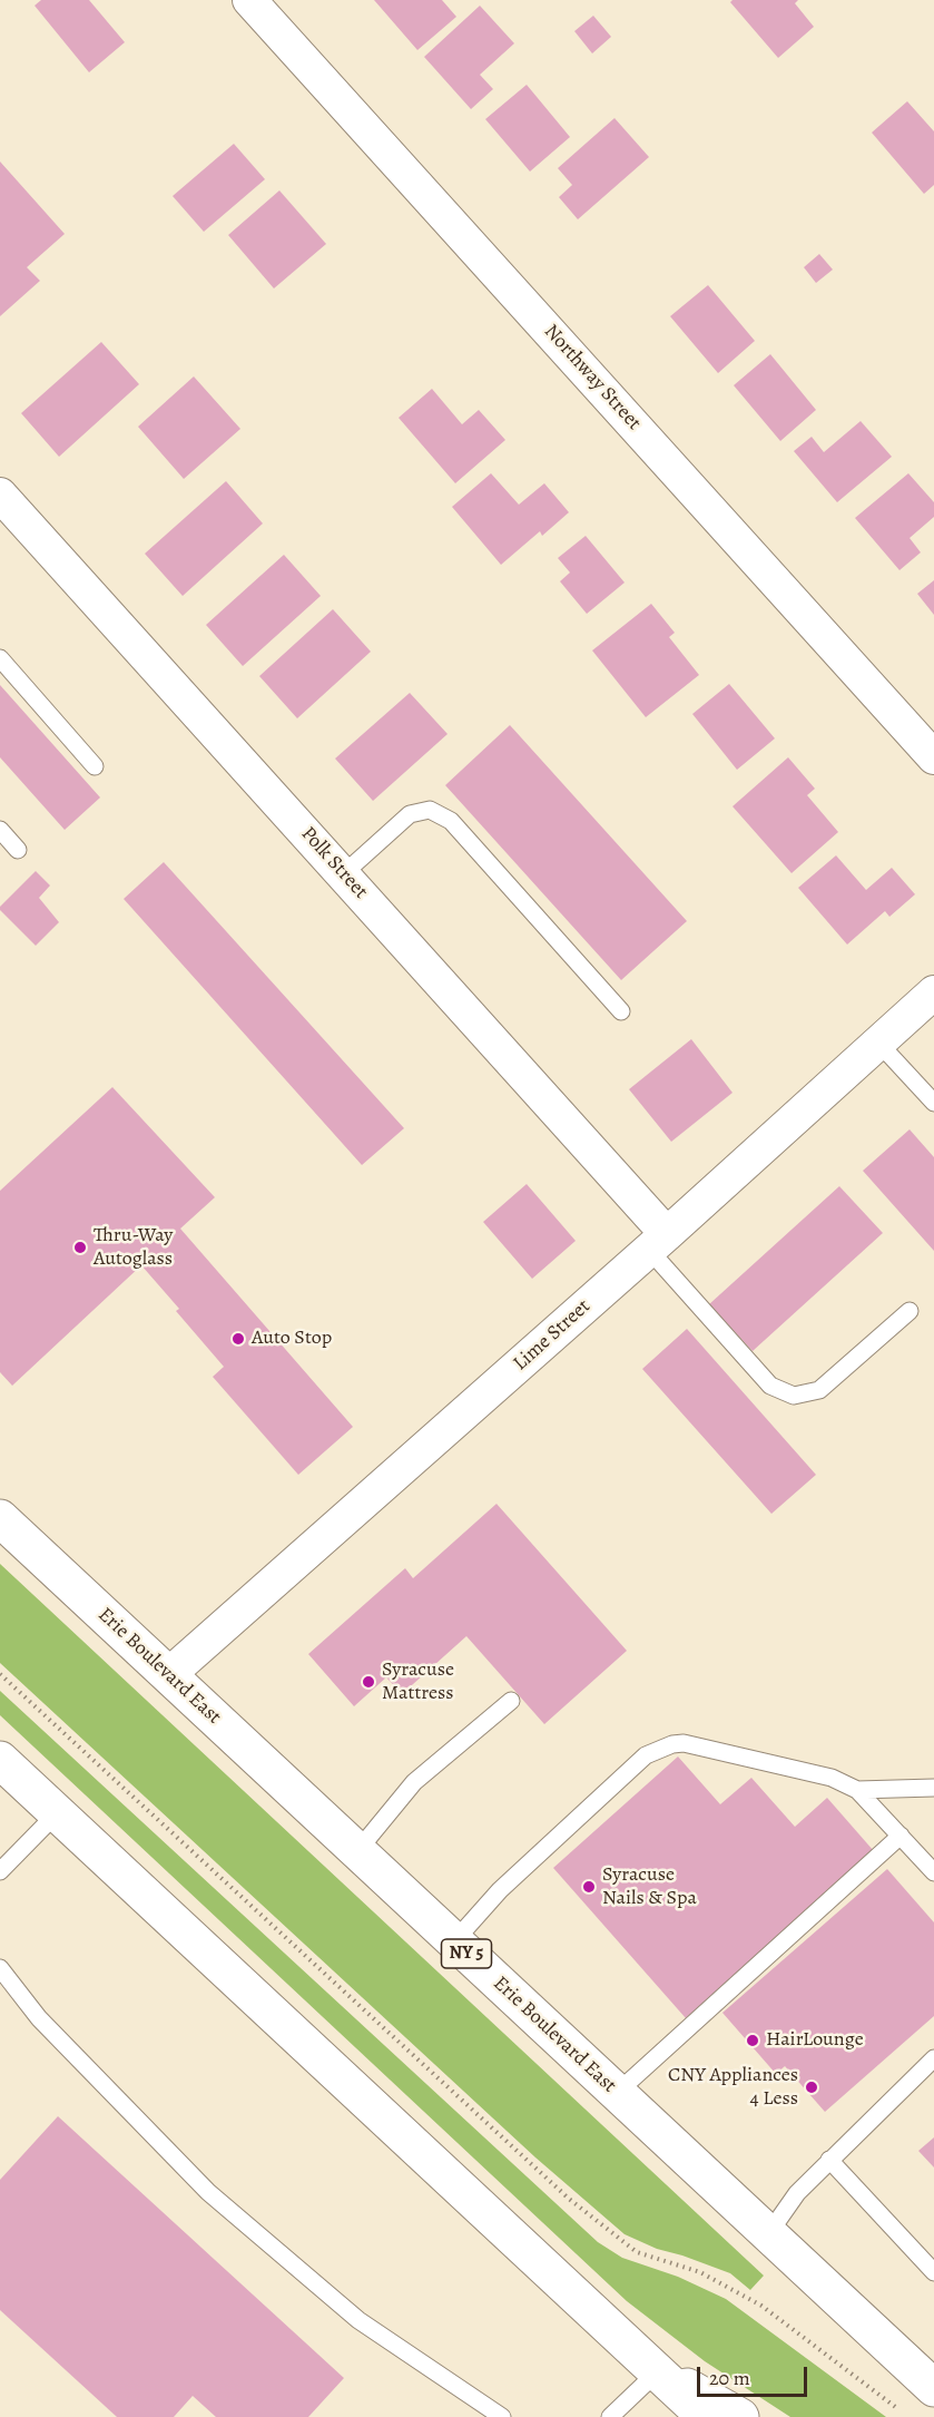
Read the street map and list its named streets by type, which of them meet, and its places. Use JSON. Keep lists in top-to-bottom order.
{
  "streets": {
    "main road": ["Erie Boulevard East", "NY 5"],
    "street": ["Northway Street", "Polk Street", "Lime Street"]
  },
  "crossings": [
    ["Polk Street", "Lime Street"],
    ["Lime Street", "Erie Boulevard East"]
  ],
  "places": [
    "Thru-Way Autoglass",
    "Auto Stop",
    "Syracuse Mattress",
    "Syracuse Nails & Spa",
    "HairLounge",
    "CNY Appliances 4 Less"
  ],
  "scale_bar": "20 m"
}
